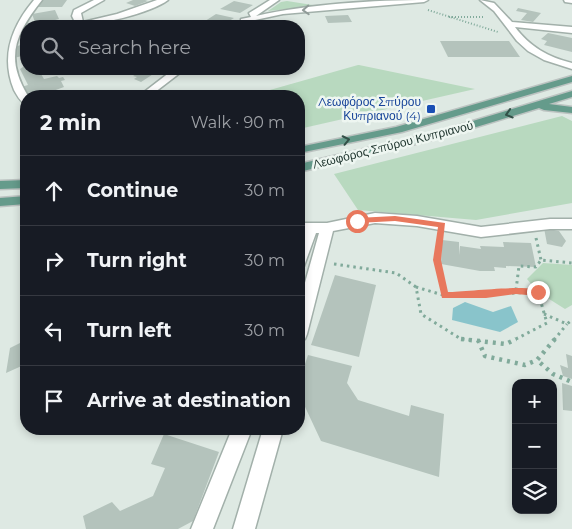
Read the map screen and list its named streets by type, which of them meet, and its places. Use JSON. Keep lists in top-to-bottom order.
{
  "streets": {
    "main road": ["Λεωφόρος Σπύρου Κυπριανού"]
  },
  "places": {
    "transit": ["Λεωφόρος Σπύρου Κυπριανού (4)"]
  },
  "page": {
    "search": "Search here",
    "heading": ["2 min", "Walk · 90 m"],
    "list": [
      ["Continue", "30 m"],
      ["Turn right", "30 m"],
      ["Turn left", "30 m"],
      "Arrive at destination"
    ],
    "map_buttons": ["+", "−"]
  }
}
